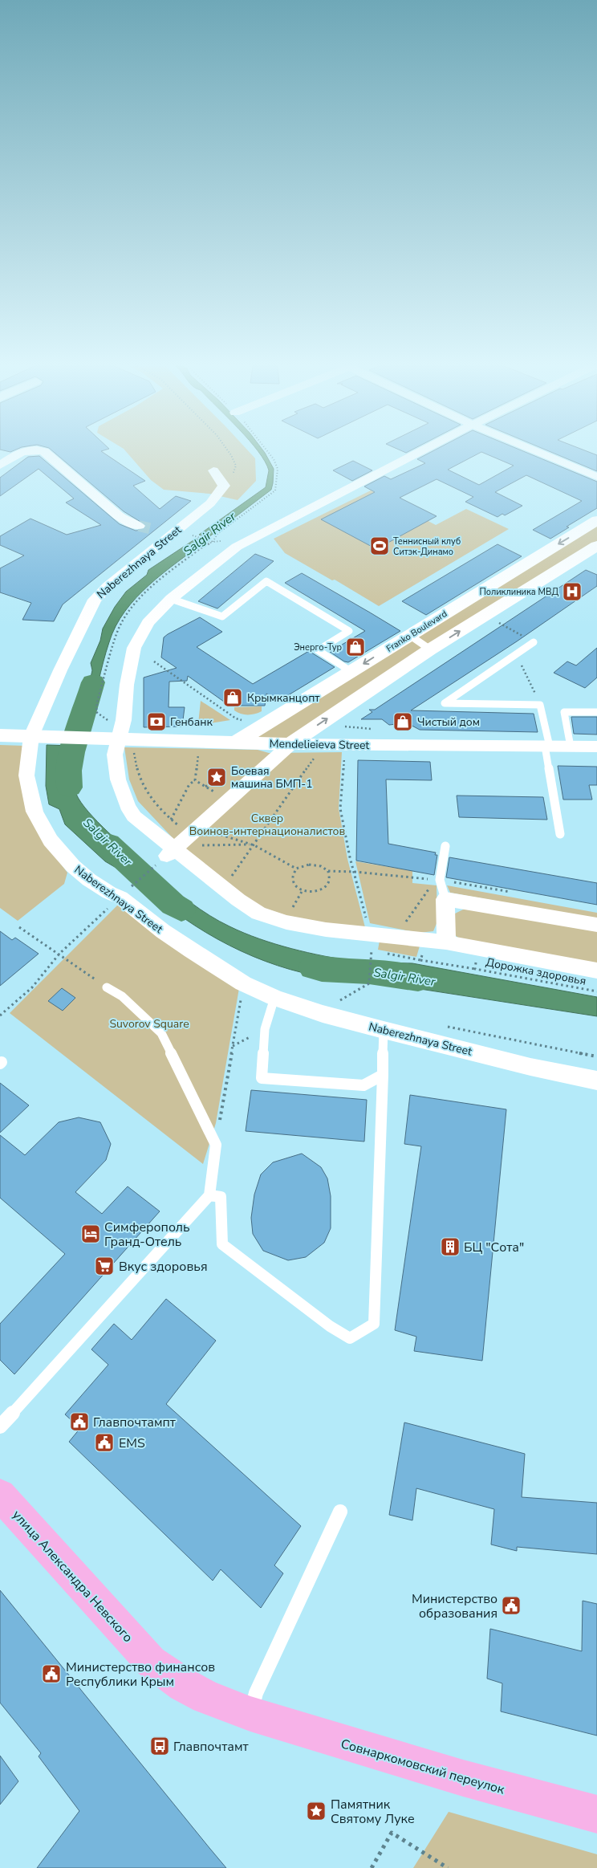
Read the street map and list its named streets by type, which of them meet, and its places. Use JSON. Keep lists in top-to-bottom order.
{
  "streets": {
    "main road": ["улица Александра Невского", "Совнаркомовский переулок"],
    "street": ["Naberezhnaya Street", "Franko Boulevard", "Mendelieieva Street"],
    "path": ["Дорожка здоровья"]
  },
  "crossings": [
    ["Naberezhnaya Street", "Mendelieieva Street"],
    ["Franko Boulevard", "Mendelieieva Street"],
    ["улица Александра Невского", "Совнаркомовский переулок"]
  ],
  "water": ["Salgir River"],
  "parks": ["Сквер Воинов-интернационалистов", "Suvorov Square"],
  "places": {
    "sports": ["Теннисный клуб Ситэк-Динамо"],
    "hospital": ["Поликлиника МВД"],
    "shop": ["Энерго-Тур", "Крымканцопт", "Чистый дом"],
    "bank": ["Генбанк"],
    "place": ["Боевая машина БМП-1", "Памятник Святому Луке"],
    "hotel": ["Симферополь Гранд-Отель"],
    "building": ["БЦ \"Сота\""],
    "supermarket": ["Вкус здоровья"],
    "public building": [
      "Главпочтампт",
      "EMS",
      "Министерство образования",
      "Министерство финансов Республики Крым"
    ],
    "bus stop": ["Главпочтамт"]
  }
}
